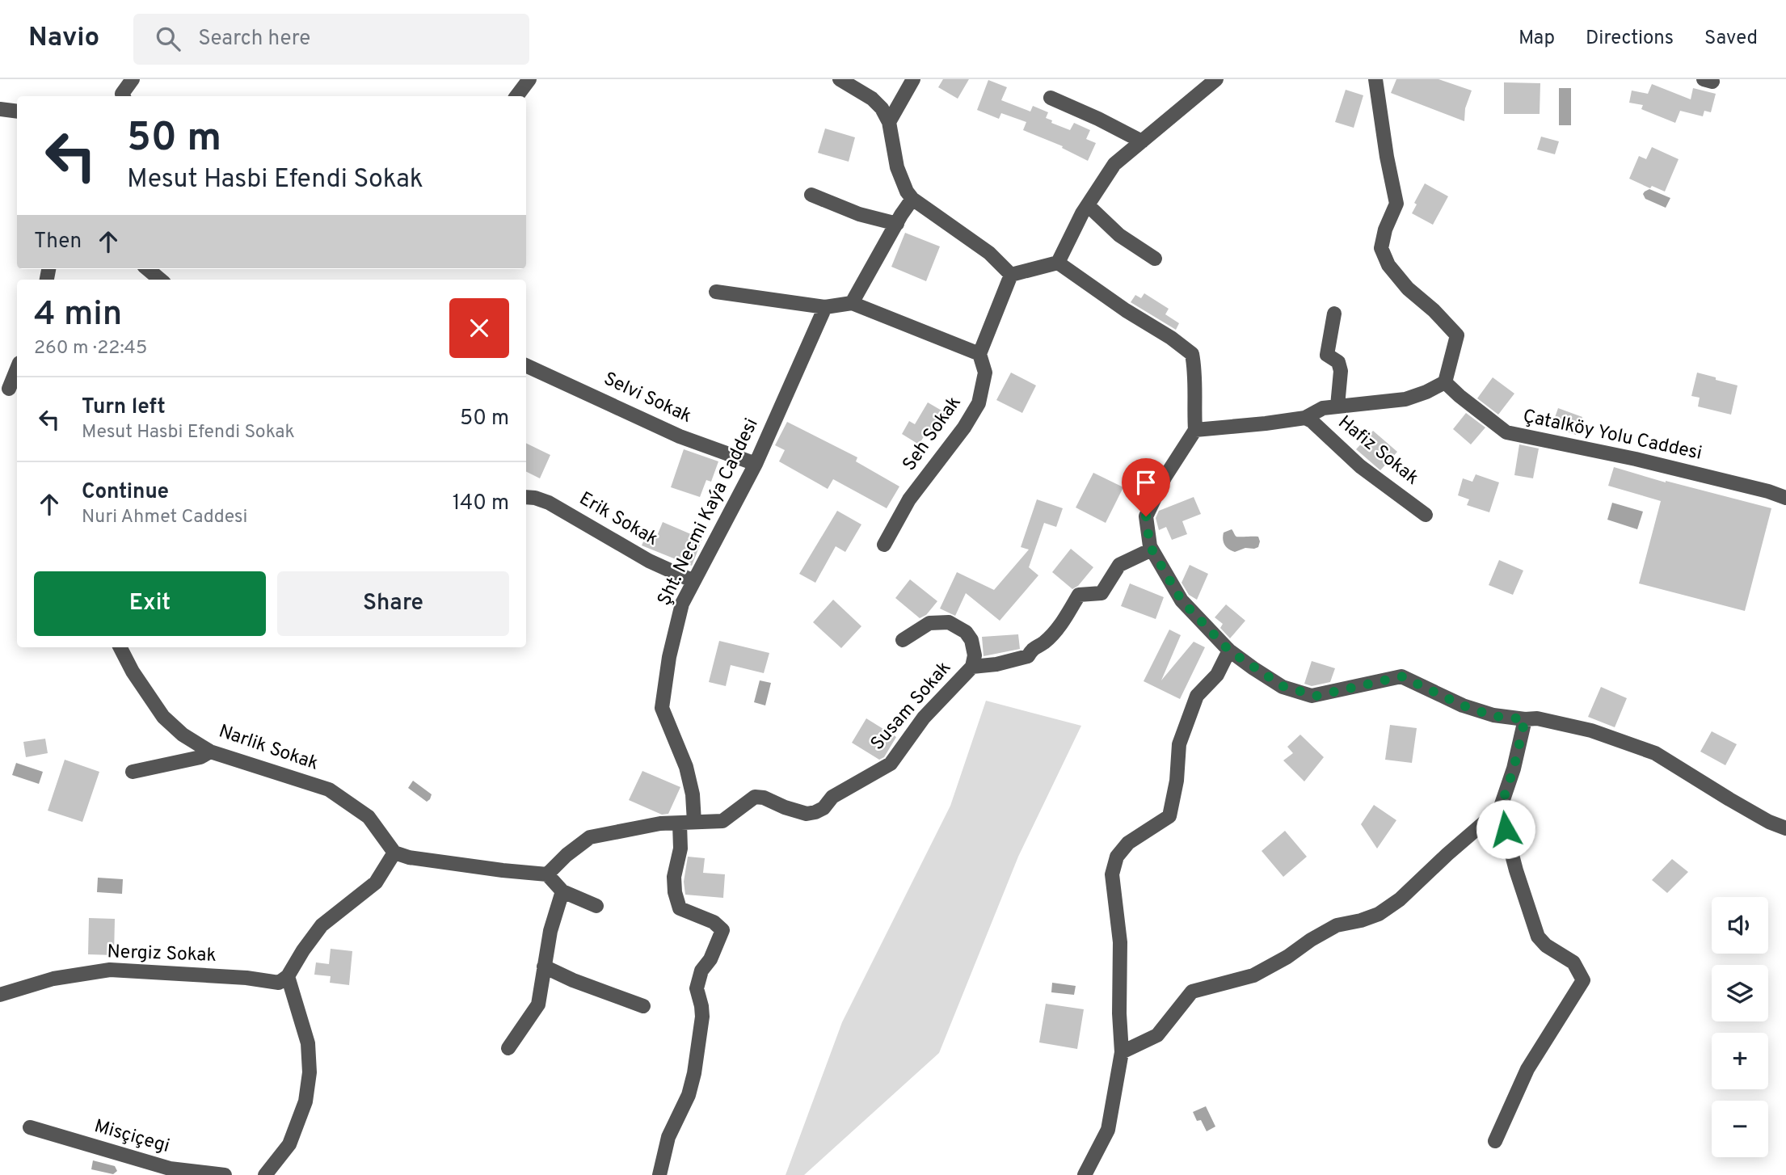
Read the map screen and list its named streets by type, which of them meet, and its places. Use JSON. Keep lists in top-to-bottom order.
{
  "streets": {
    "street": [
      "Selvi Sokak",
      "Seh Sokak",
      "Çatalköy Yolu Caddesi",
      "Hafiz Sokak",
      "Şht. Necmi Kaýa Caddesi",
      "Erik Sokak",
      "Susam Sokak",
      "Narlik Sokak",
      "Nergiz Sokak",
      "Misçiçegi"
    ]
  },
  "crossings": [
    ["Selvi Sokak", "Şht. Necmi Kaýa Caddesi"],
    ["Şht. Necmi Kaýa Caddesi", "Erik Sokak"],
    ["Şht. Necmi Kaýa Caddesi", "Susam Sokak"]
  ],
  "page": {
    "header": "Navio",
    "search": "Search here",
    "nav": ["Map", "Directions", "Saved"],
    "turn": ["50 m", "Mesut Hasbi Efendi Sokak"],
    "then": "Then",
    "heading": ["4 min", "260 m · 22:45"],
    "list": [
      {
        "name": "Turn left",
        "note": "Mesut Hasbi Efendi Sokak",
        "value": "50 m"
      },
      {
        "name": "Continue",
        "note": "Nuri Ahmet Caddesi",
        "value": "140 m"
      }
    ],
    "buttons": ["Exit", "Share"],
    "map_buttons": ["+", "−"]
  }
}
